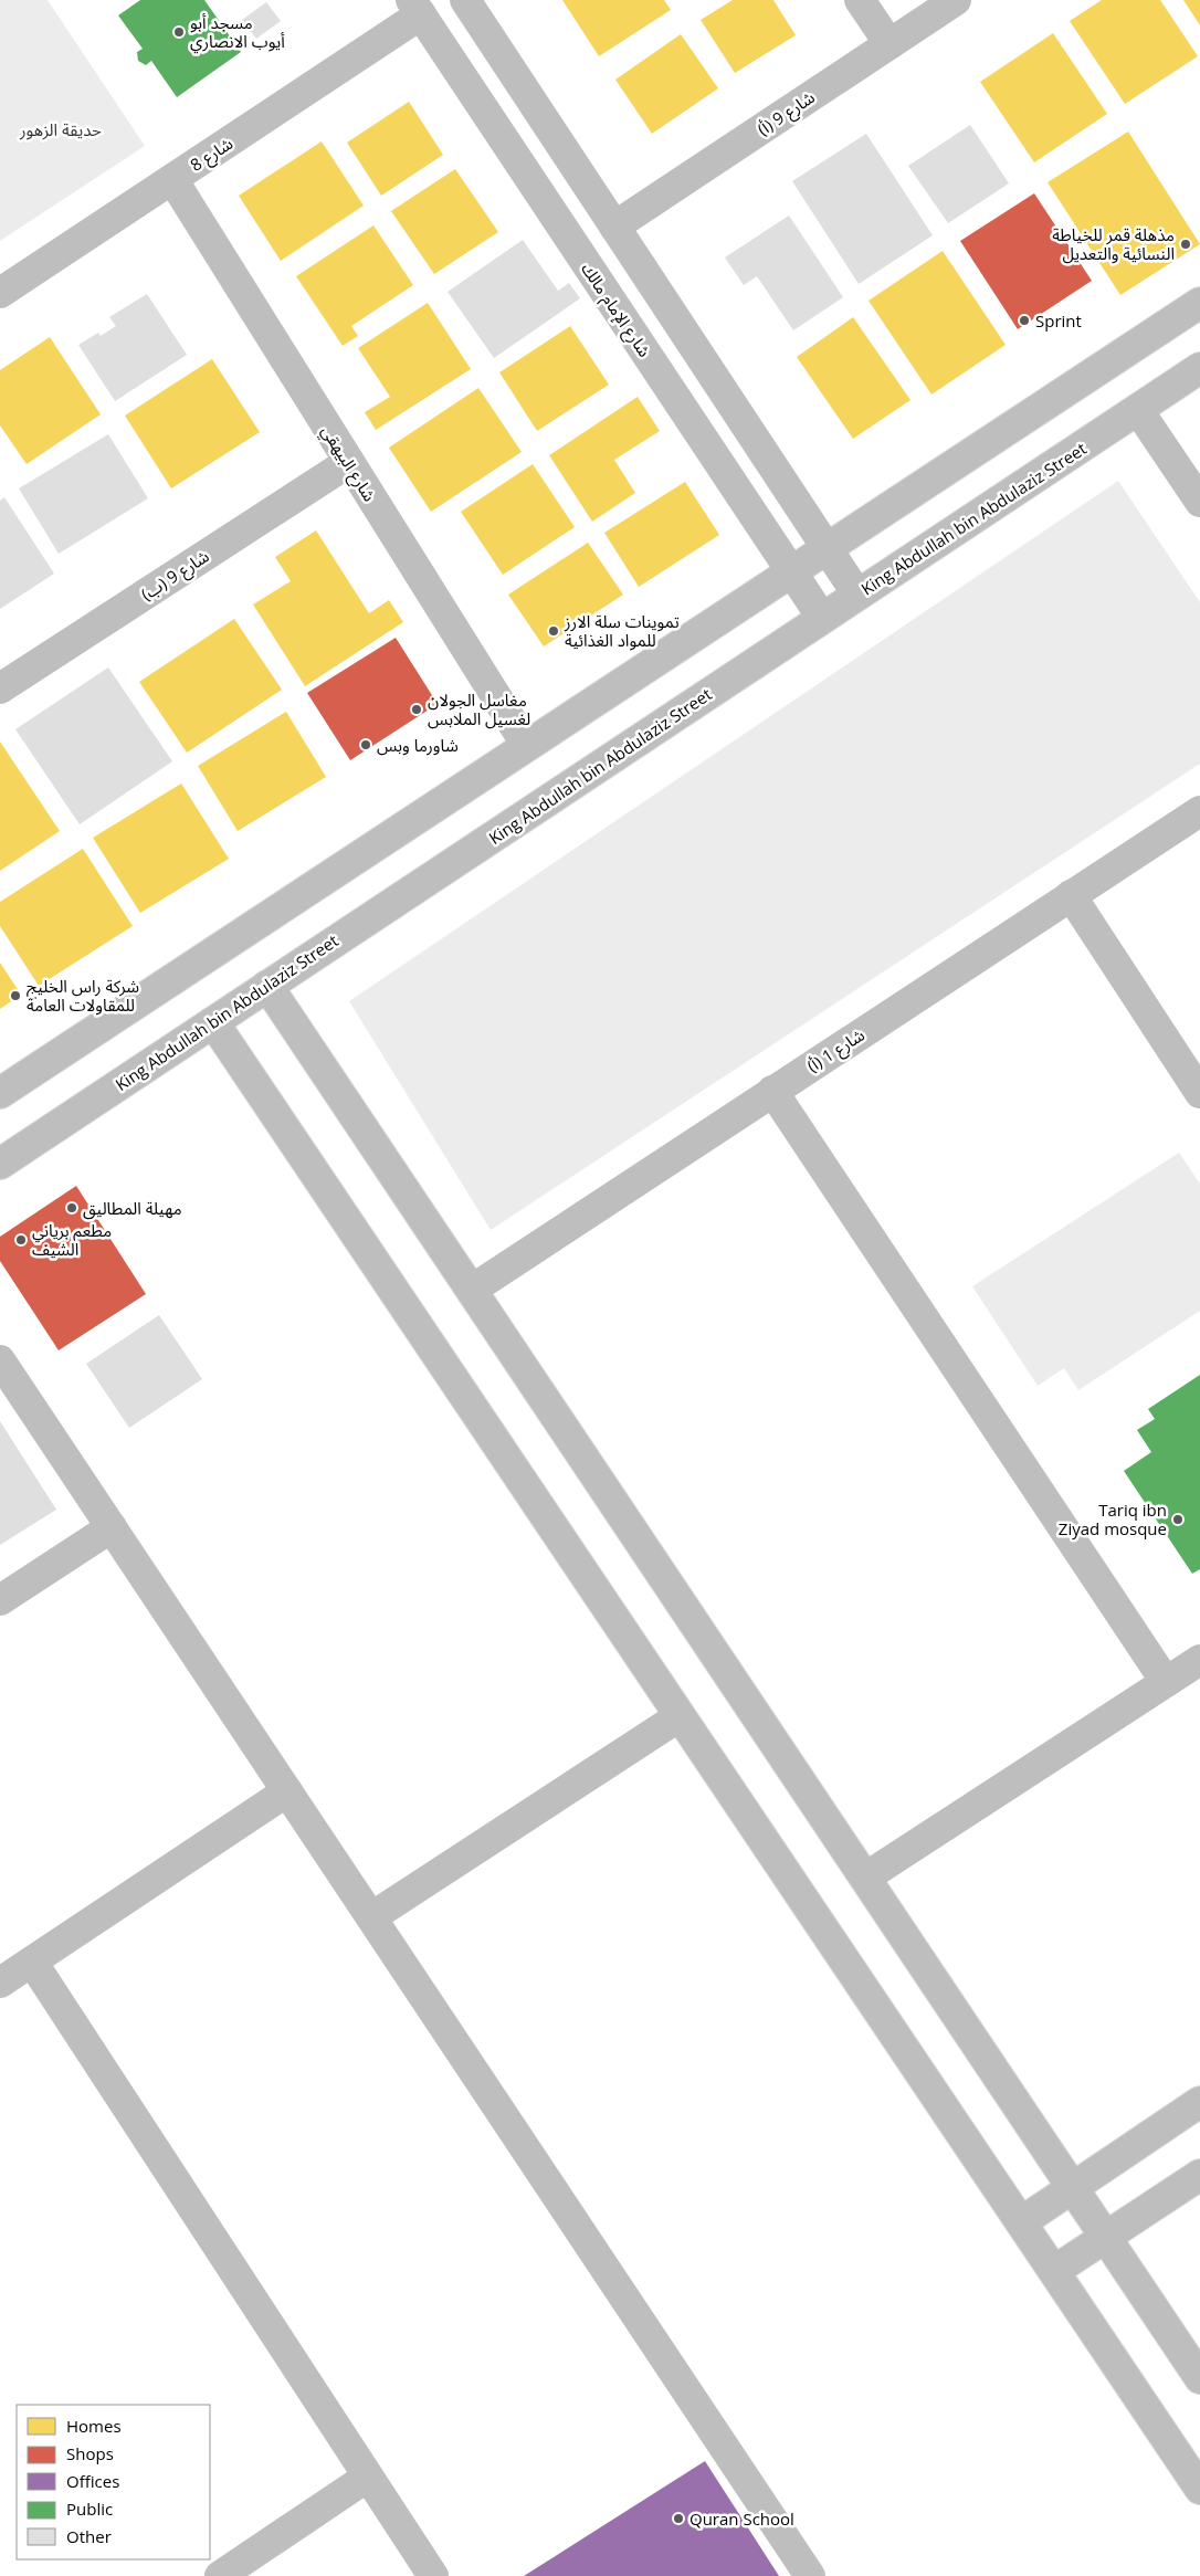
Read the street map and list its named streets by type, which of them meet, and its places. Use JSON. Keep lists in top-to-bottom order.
{
  "streets": {
    "street": [
      "شارع 9 (أ)",
      "شارع 8",
      "شارع الإمام مالك",
      "شارع البيهقي",
      "King Abdullah bin Abdulaziz Street",
      "شارع 9 (ب)",
      "شارع 1 (أ)"
    ]
  },
  "crossings": [
    ["شارع 8", "شارع الإمام مالك"],
    ["شارع 8", "شارع البيهقي"],
    ["شارع الإمام مالك", "King Abdullah bin Abdulaziz Street"],
    ["شارع البيهقي", "شارع 9 (ب)"]
  ],
  "parks": ["حديقة الزهور"],
  "places": [
    "مسجد أبو أيوب الانصاري",
    "مذهلة قمر للخياطة النسائية والتعديل",
    "Sprint",
    "تموينات سلة الارز للمواد الغذائية",
    "مغاسل الجولان لغسيل الملابس",
    "شاورما وبس",
    "شركة راس الخليج للمقاولات العامة",
    "مهيلة المطاليق",
    "مطعم برياني الشيف",
    "Tariq ibn Ziyad mosque",
    "Quran School"
  ],
  "legend": [
    "Homes",
    "Shops",
    "Offices",
    "Public",
    "Other"
  ]
}
